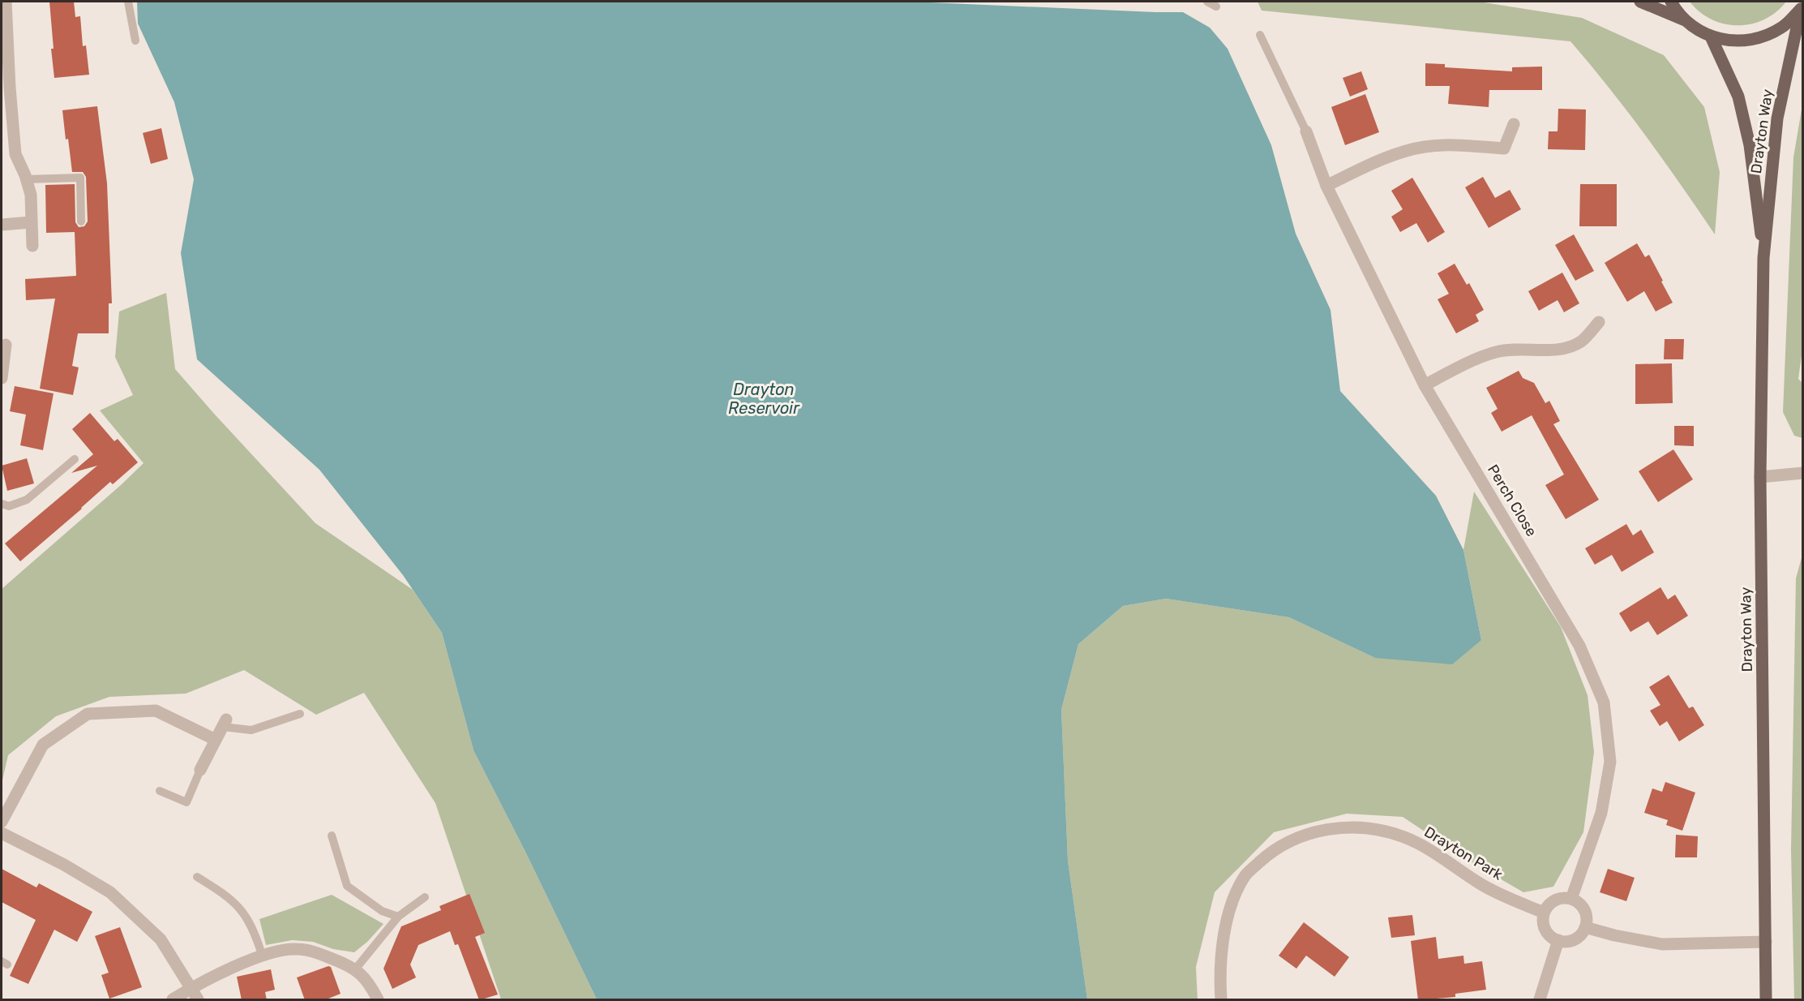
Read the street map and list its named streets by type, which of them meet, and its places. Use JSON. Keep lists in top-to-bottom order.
{
  "streets": {
    "main road": ["Drayton Way"],
    "street": ["Perch Close", "Drayton Park"]
  },
  "crossings": [
    ["Perch Close", "Drayton Park"]
  ],
  "water": ["Drayton Reservoir"]
}
